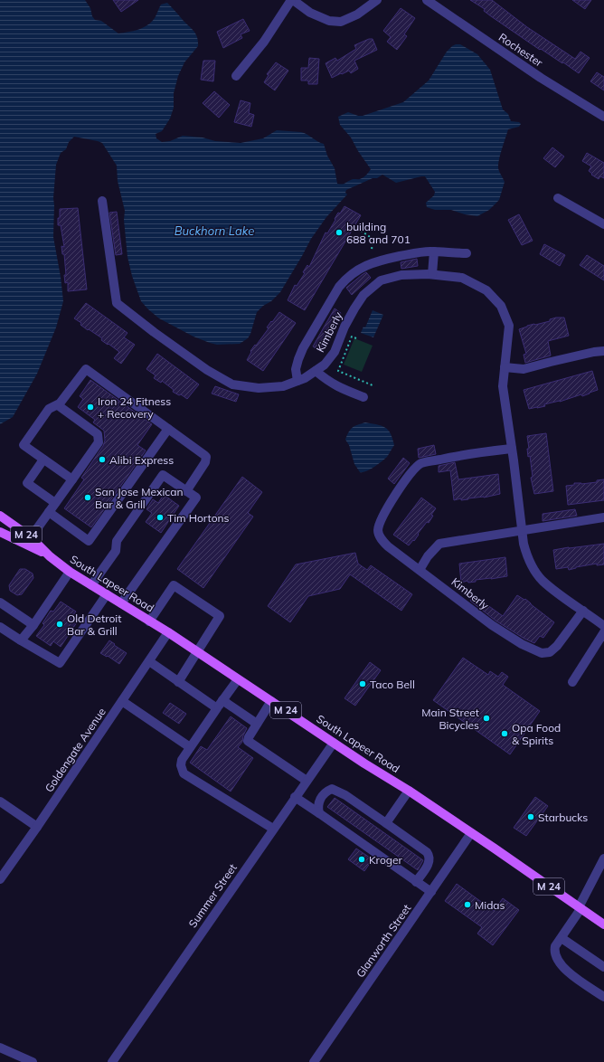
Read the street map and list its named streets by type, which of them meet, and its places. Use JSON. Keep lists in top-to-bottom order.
{
  "streets": {
    "main road": ["M 24", "South Lapeer Road"],
    "street": [
      "Rochester",
      "Kimberly",
      "Goldengate Avenue",
      "Summer Street",
      "Glanworth Street"
    ]
  },
  "crossings": [
    ["M 24", "South Lapeer Road"],
    ["South Lapeer Road", "Goldengate Avenue"],
    ["South Lapeer Road", "Summer Street"],
    ["South Lapeer Road", "Glanworth Street"]
  ],
  "water": ["Buckhorn Lake"],
  "places": [
    "building 688 and 701",
    "Iron 24 Fitness + Recovery",
    "Alibi Express",
    "San Jose Mexican Bar & Grill",
    "Tim Hortons",
    "Old Detroit Bar & Grill",
    "Taco Bell",
    "Main Street Bicycles",
    "Opa Food & Spirits",
    "Starbucks",
    "Kroger",
    "Midas"
  ]
}
